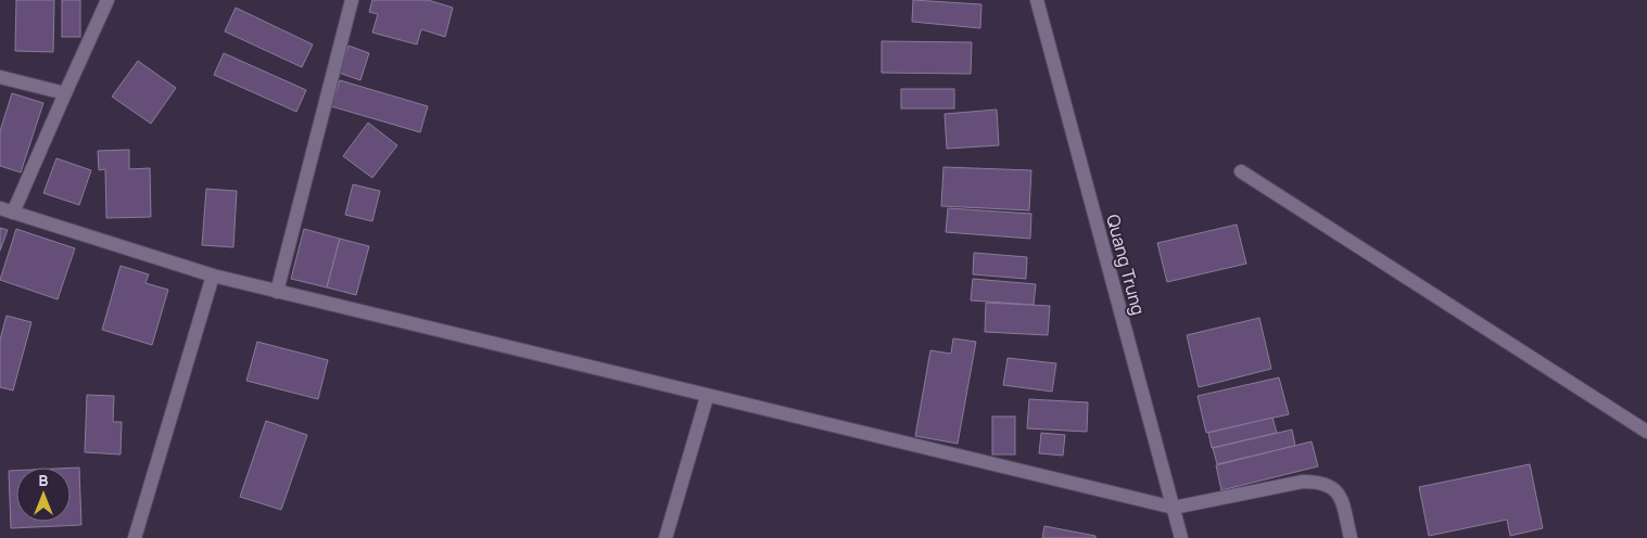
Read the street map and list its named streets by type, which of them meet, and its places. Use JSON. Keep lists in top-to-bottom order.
{
  "streets": {
    "street": ["Quang Trung"]
  },
  "north": "top"
}
